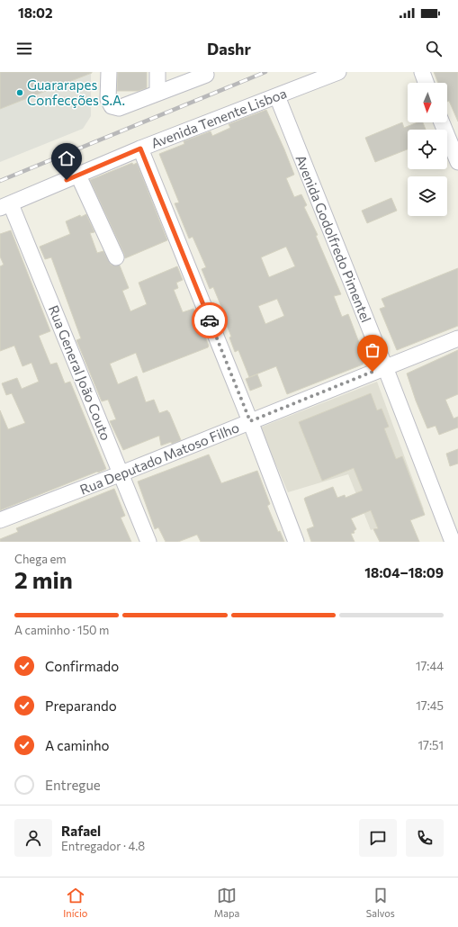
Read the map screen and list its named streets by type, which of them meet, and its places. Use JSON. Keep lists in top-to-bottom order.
{
  "streets": {
    "street": [
      "Avenida Tenente Lisboa",
      "Avenida Godolfredo Pimentel",
      "Rua General João Couto",
      "Rua Deputado Matoso Filho"
    ]
  },
  "crossings": [
    ["Avenida Tenente Lisboa", "Avenida Godolfredo Pimentel"],
    ["Avenida Tenente Lisboa", "Rua General João Couto"],
    ["Avenida Godolfredo Pimentel", "Rua Deputado Matoso Filho"],
    ["Rua General João Couto", "Rua Deputado Matoso Filho"]
  ],
  "places": ["Guararapes Confecções S.A."],
  "north": "bottom",
  "page": {
    "status": "18:02",
    "header": "Dashr",
    "heading": ["2 min", "Chega em", "18:04–18:09"],
    "panel": ["Rafael", "Entregador · 4.8"],
    "bar": "A caminho · 150 m",
    "list": [
      ["Confirmado", "17:44"],
      ["Preparando", "17:45"],
      ["A caminho", "17:51"],
      "Entregue"
    ],
    "tabs": ["Início", "Mapa", "Salvos"]
  }
}
